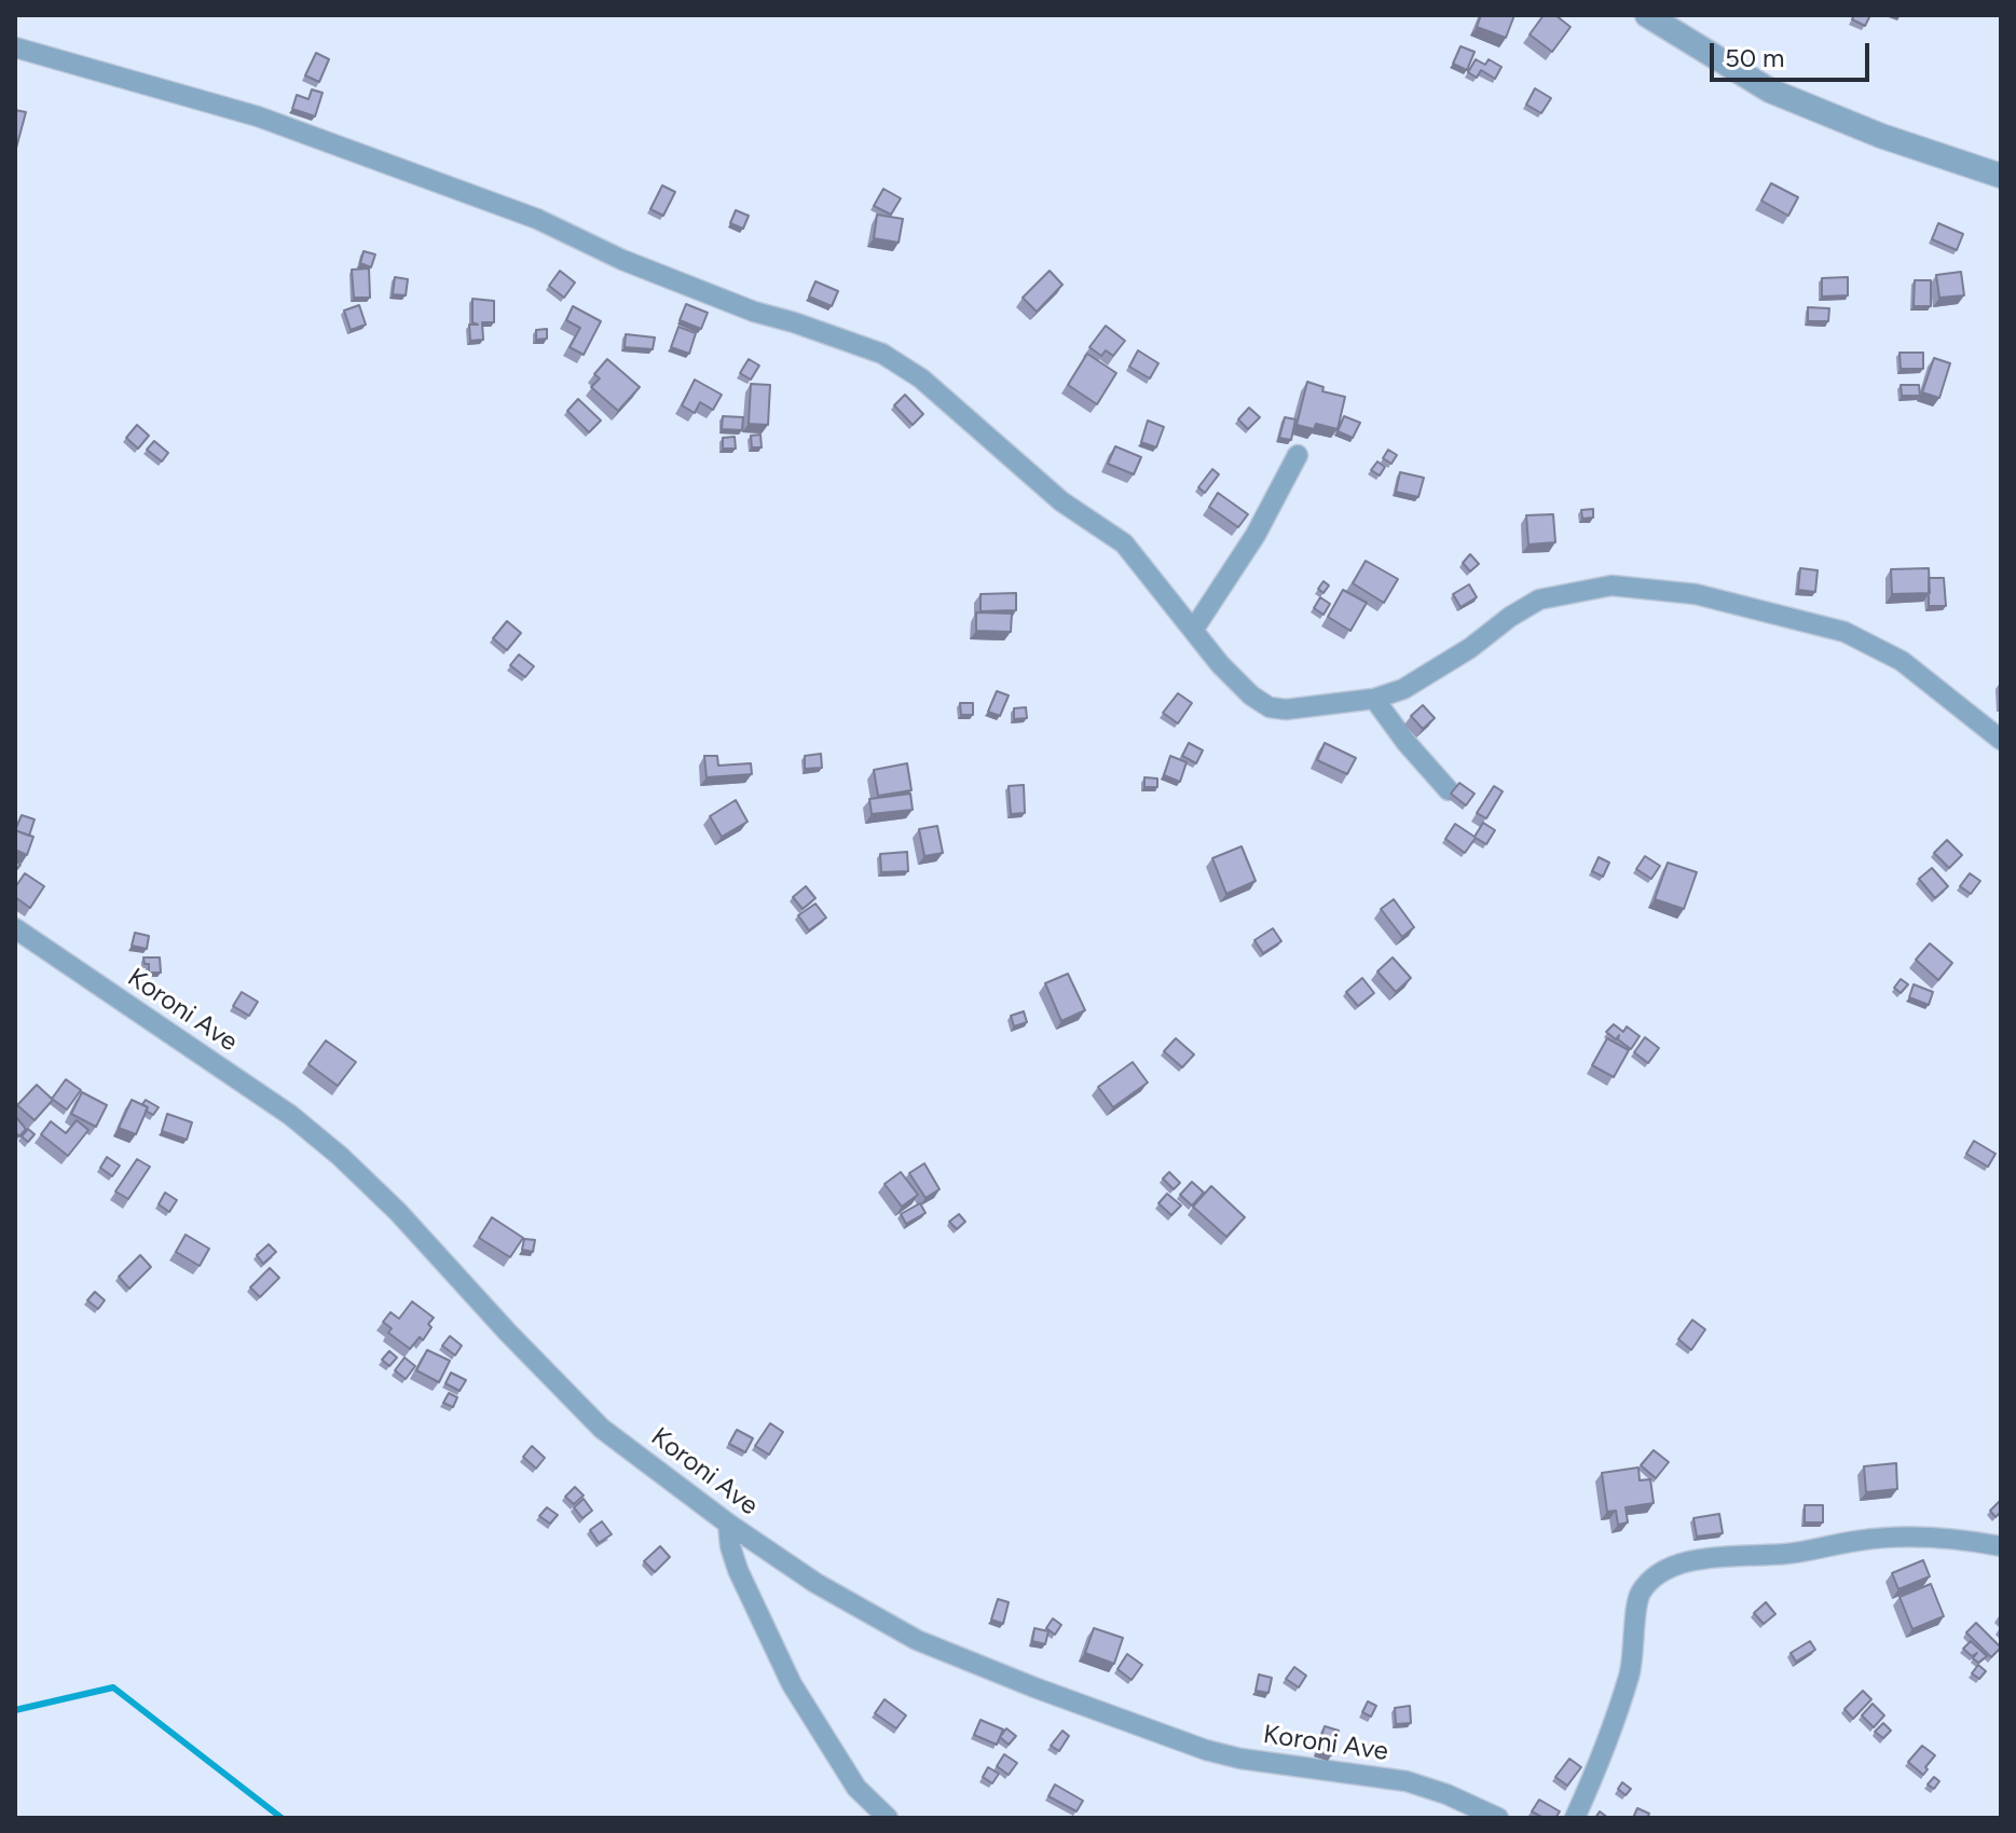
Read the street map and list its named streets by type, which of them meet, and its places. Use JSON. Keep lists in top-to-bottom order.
{
  "streets": {
    "street": ["Koroni Ave"]
  },
  "scale_bar": "50 m"
}
